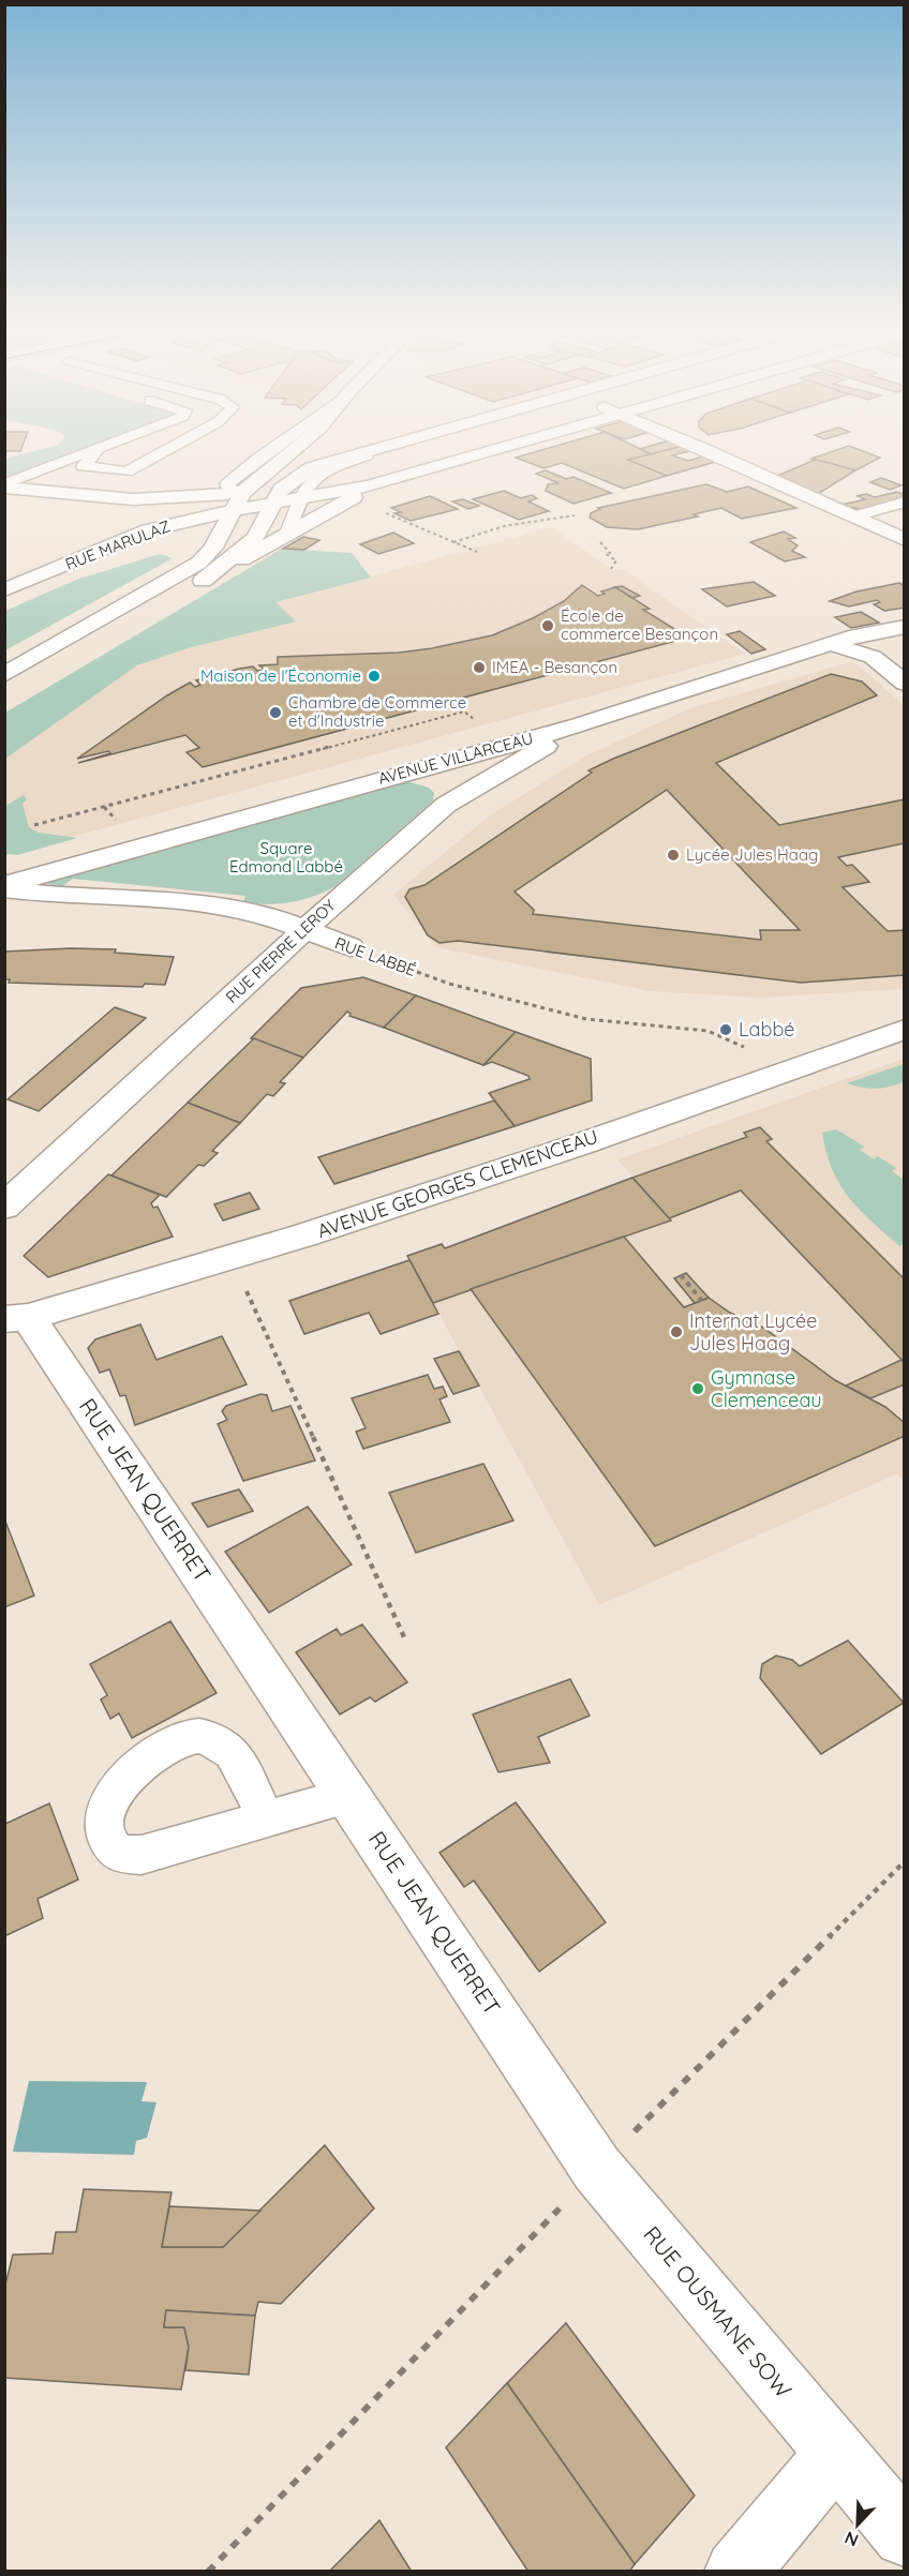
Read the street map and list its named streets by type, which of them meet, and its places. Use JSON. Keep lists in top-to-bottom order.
{
  "streets": {
    "main road": [
      "RUE MARULAZ",
      "AVENUE VILLARCEAU",
      "RUE PIERRE LEROY",
      "RUE LABBÉ",
      "AVENUE GEORGES CLEMENCEAU",
      "RUE JEAN QUERRET",
      "RUE OUSMANE SOW"
    ]
  },
  "crossings": [
    ["AVENUE VILLARCEAU", "RUE PIERRE LEROY"],
    ["AVENUE VILLARCEAU", "RUE LABBÉ"],
    ["RUE PIERRE LEROY", "RUE LABBÉ"],
    ["AVENUE GEORGES CLEMENCEAU", "RUE JEAN QUERRET"],
    ["RUE JEAN QUERRET", "RUE OUSMANE SOW"]
  ],
  "parks": ["Square Edmond Labbé"],
  "places": [
    "École de commerce Besançon",
    "IMEA - Besançon",
    "Maison de l'Économie",
    "Chambre de Commerce et d'Industrie",
    "Lycée Jules Haag",
    "Labbé",
    "Internat Lycée Jules Haag",
    "Gymnase Clemenceau"
  ],
  "north": "bottom left"
}
